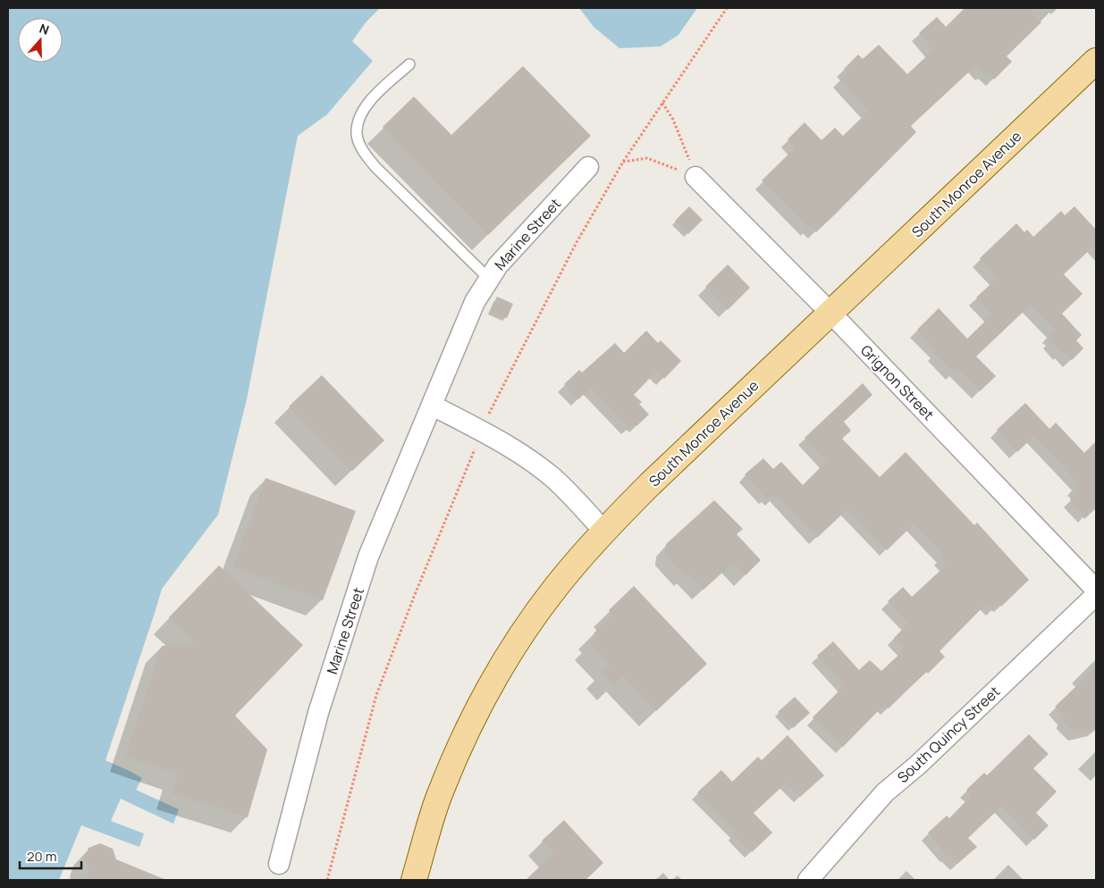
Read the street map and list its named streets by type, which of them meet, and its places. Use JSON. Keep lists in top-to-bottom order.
{
  "streets": {
    "main road": ["South Monroe Avenue"],
    "street": ["Marine Street", "Grignon Street", "South Quincy Street"]
  },
  "crossings": [
    ["South Monroe Avenue", "Grignon Street"]
  ],
  "scale_bar": "20 m",
  "north": "top"
}
